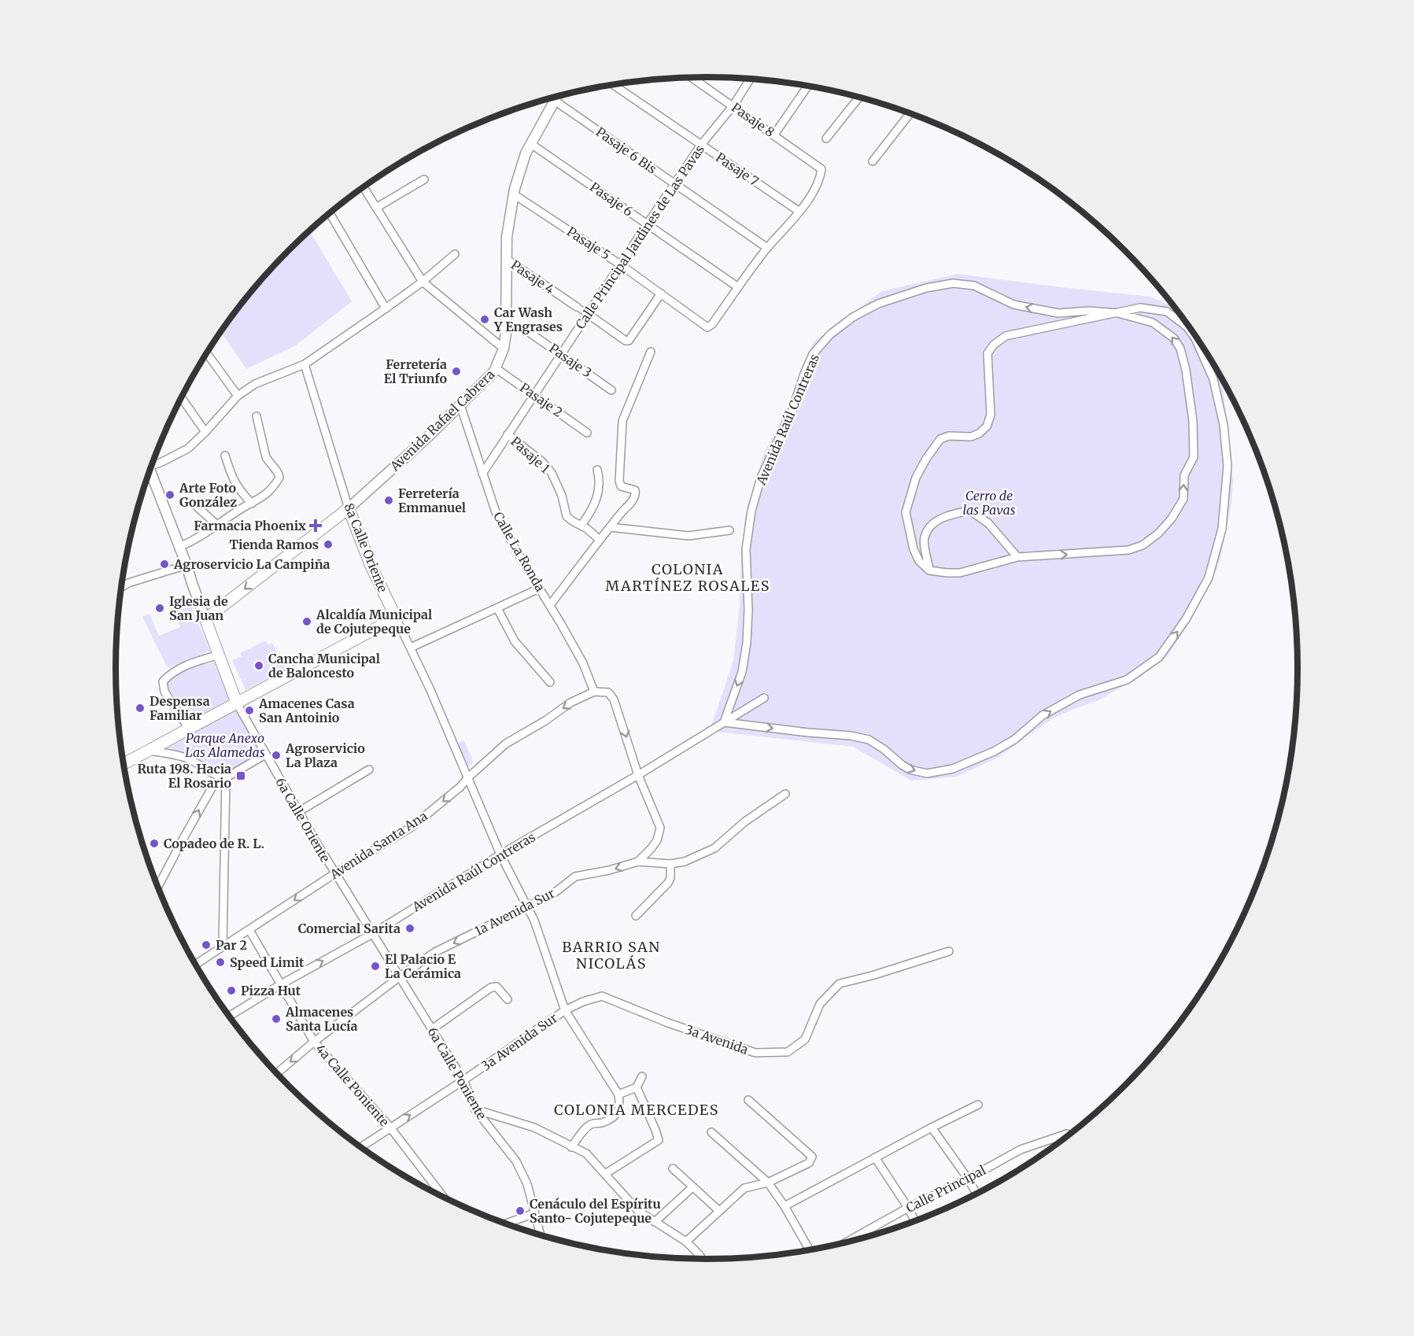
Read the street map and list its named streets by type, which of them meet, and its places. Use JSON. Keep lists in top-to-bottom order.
{
  "streets": {
    "main road": ["Avenida Rafael Cabrera", "8a Calle Oriente"],
    "street": [
      "Pasaje 8",
      "Pasaje 6 Bis",
      "Pasaje 7",
      "Pasaje 6",
      "Calle Principal Jardines de Las Pavas",
      "Pasaje 5",
      "Pasaje 4",
      "Pasaje 3",
      "Pasaje 2",
      "Avenida Raúl Contreras",
      "Pasaje 1",
      "Calle La Ronda",
      "6a Calle Oriente",
      "Avenida Santa Ana",
      "1a Avenida Sur",
      "3a Avenida",
      "3a Avenida Sur",
      "6a Calle Poniente",
      "4a Calle Poniente",
      "Calle Principal"
    ]
  },
  "crossings": [
    ["Pasaje 8", "Pasaje 7"],
    ["Pasaje 8", "Calle Principal Jardines de Las Pavas"],
    ["Pasaje 6 Bis", "Calle Principal Jardines de Las Pavas"],
    ["Pasaje 6 Bis", "Avenida Rafael Cabrera"],
    ["Pasaje 7", "Calle Principal Jardines de Las Pavas"],
    ["Pasaje 6", "Calle Principal Jardines de Las Pavas"],
    ["Pasaje 6", "Pasaje 5"],
    ["Pasaje 6", "Avenida Rafael Cabrera"],
    ["Calle Principal Jardines de Las Pavas", "Pasaje 5"],
    ["Calle Principal Jardines de Las Pavas", "Pasaje 4"],
    ["Calle Principal Jardines de Las Pavas", "Pasaje 3"],
    ["Calle Principal Jardines de Las Pavas", "Pasaje 2"],
    ["Calle Principal Jardines de Las Pavas", "Pasaje 1"],
    ["Calle Principal Jardines de Las Pavas", "Calle La Ronda"],
    ["Pasaje 5", "Pasaje 4"],
    ["Pasaje 5", "Avenida Rafael Cabrera"],
    ["Pasaje 4", "Avenida Rafael Cabrera"],
    ["Pasaje 2", "Avenida Rafael Cabrera"],
    ["Avenida Raúl Contreras", "8a Calle Oriente"],
    ["Avenida Raúl Contreras", "6a Calle Oriente"],
    ["Avenida Raúl Contreras", "Avenida Santa Ana"],
    ["Avenida Raúl Contreras", "6a Calle Poniente"],
    ["Avenida Raúl Contreras", "4a Calle Poniente"],
    ["Avenida Rafael Cabrera", "8a Calle Oriente"],
    ["Avenida Rafael Cabrera", "Calle La Ronda"],
    ["8a Calle Oriente", "Avenida Santa Ana"],
    ["8a Calle Oriente", "1a Avenida Sur"],
    ["8a Calle Oriente", "3a Avenida"],
    ["8a Calle Oriente", "3a Avenida Sur"],
    ["Calle La Ronda", "Avenida Santa Ana"],
    ["6a Calle Oriente", "Avenida Santa Ana"],
    ["6a Calle Oriente", "6a Calle Poniente"],
    ["Avenida Santa Ana", "4a Calle Poniente"],
    ["1a Avenida Sur", "6a Calle Poniente"],
    ["1a Avenida Sur", "4a Calle Poniente"],
    ["3a Avenida", "3a Avenida Sur"],
    ["3a Avenida Sur", "6a Calle Poniente"],
    ["3a Avenida Sur", "4a Calle Poniente"]
  ],
  "one_way": ["Avenida Santa Ana", "1a Avenida Sur", "3a Avenida Sur"],
  "districts": ["COLONIA MARTÍNEZ ROSALES", "BARRIO SAN NICOLÁS", "COLONIA MERCEDES"],
  "parks": ["Cerro de las Pavas", "Parque Anexo Las Alamedas"],
  "places": {
    "other": [
      "Car Wash Y Engrases",
      "Ferretería El Triunfo",
      "Arte Foto González",
      "Ferretería Emmanuel",
      "Tienda Ramos",
      "Agroservicio La Campiña",
      "Iglesia de San Juan",
      "Alcaldía Municipal de Cojutepeque",
      "Cancha Municipal de Baloncesto",
      "Despensa Familiar",
      "Amacenes Casa San Antoinio",
      "Agroservicio La Plaza",
      "Copadeo de R. L.",
      "Comercial Sarita",
      "Par 2",
      "Speed Limit",
      "El Palacio E La Cerámica",
      "Pizza Hut",
      "Almacenes Santa Lucía",
      "Cenáculo del Espíritu Santo- Cojutepeque"
    ],
    "health": ["Farmacia Phoenix"],
    "transit": ["Ruta 198. Hacia El Rosario"]
  }
}
